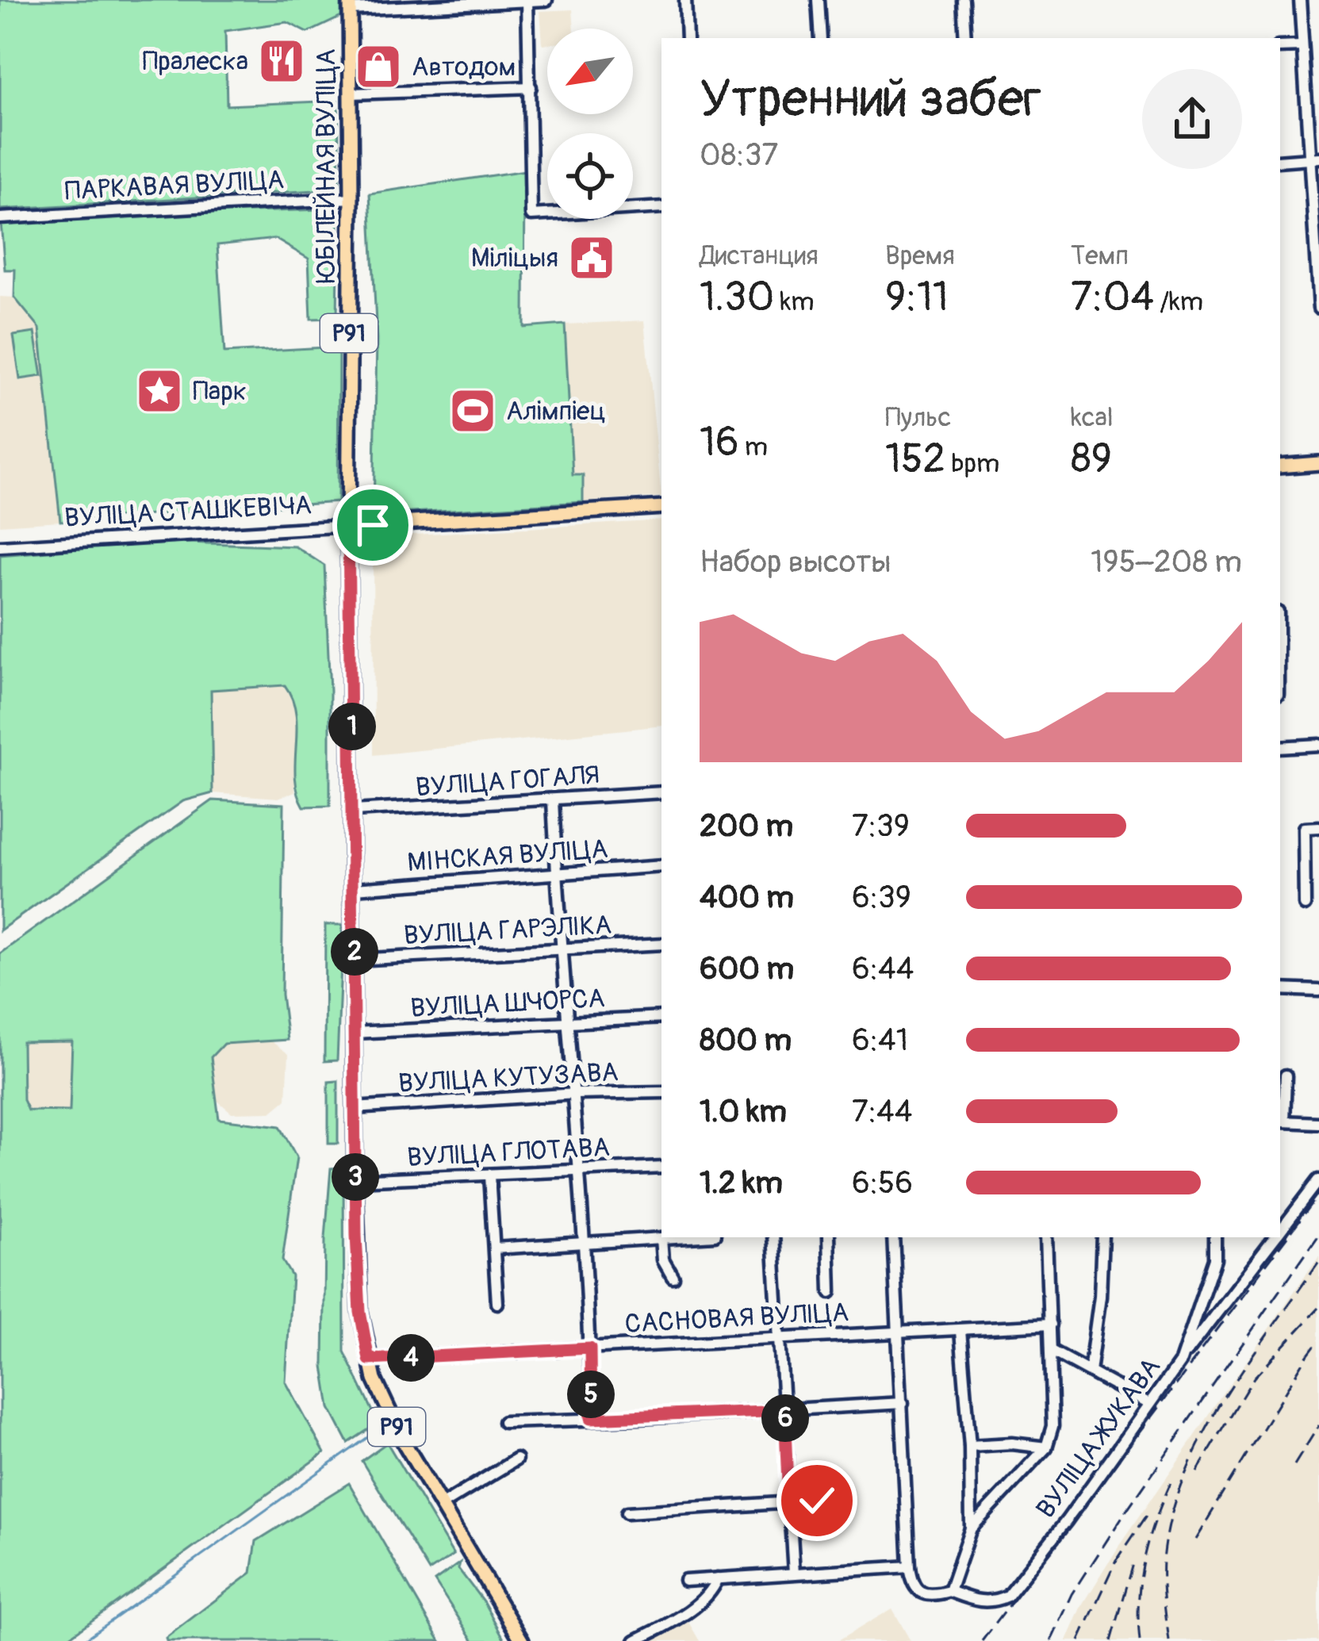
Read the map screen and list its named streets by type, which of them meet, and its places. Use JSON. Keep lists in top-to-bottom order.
{
  "streets": {
    "main road": ["ЮБІЛЕЙНАЯ ВУЛІЦА", "Р91", "ВУЛІЦА СТАШКЕВІЧА"],
    "street": [
      "ПАРКАВАЯ ВУЛІЦА",
      "ВУЛІЦА ГОГАЛЯ",
      "МІНСКАЯ ВУЛІЦА",
      "ВУЛІЦА ГАРЭЛІКА",
      "ВУЛІЦА ШЧОРСА",
      "ВУЛІЦА КУТУЗАВА",
      "ВУЛІЦА ГЛОТАВА",
      "САСНОВАЯ ВУЛІЦА",
      "ВУЛІЦА ЖУКАВА"
    ]
  },
  "crossings": [
    ["ЮБІЛЕЙНАЯ ВУЛІЦА", "ПАРКАВАЯ ВУЛІЦА"],
    ["ЮБІЛЕЙНАЯ ВУЛІЦА", "Р91"],
    ["ЮБІЛЕЙНАЯ ВУЛІЦА", "ВУЛІЦА СТАШКЕВІЧА"],
    ["ЮБІЛЕЙНАЯ ВУЛІЦА", "ВУЛІЦА ГОГАЛЯ"],
    ["ЮБІЛЕЙНАЯ ВУЛІЦА", "МІНСКАЯ ВУЛІЦА"],
    ["ЮБІЛЕЙНАЯ ВУЛІЦА", "ВУЛІЦА ГАРЭЛІКА"],
    ["ЮБІЛЕЙНАЯ ВУЛІЦА", "ВУЛІЦА ШЧОРСА"],
    ["ЮБІЛЕЙНАЯ ВУЛІЦА", "ВУЛІЦА КУТУЗАВА"],
    ["ЮБІЛЕЙНАЯ ВУЛІЦА", "ВУЛІЦА ГЛОТАВА"],
    ["ЮБІЛЕЙНАЯ ВУЛІЦА", "САСНОВАЯ ВУЛІЦА"],
    ["Р91", "САСНОВАЯ ВУЛІЦА"]
  ],
  "places": {
    "restaurant": ["Пралеска"],
    "shop": ["Автодом"],
    "public building": ["Міліцыя"],
    "place": ["Парк"],
    "sports": ["Алімпіец"]
  },
  "north": "bottom left",
  "page": {
    "heading": ["Утренний забег", "08:37"],
    "stats": [
      ["Дистанция", "1.30 km"],
      ["Время", "9:11"],
      ["Темп", "7:04 /km"],
      ["16 m"],
      ["Пульс", "152 bpm"],
      ["kcal", "89"]
    ],
    "chart": ["Набор высоты", "195–208 m"],
    "pins": [
      "1",
      "2",
      "3",
      "4",
      "5",
      "6"
    ],
    "list": [
      {
        "name": "200 m",
        "note": "7:39"
      },
      {
        "name": "400 m",
        "note": "6:39"
      },
      {
        "name": "600 m",
        "note": "6:44"
      },
      {
        "name": "800 m",
        "note": "6:41"
      },
      {
        "name": "1.0 km",
        "note": "7:44"
      },
      {
        "name": "1.2 km",
        "note": "6:56"
      }
    ]
  }
}
